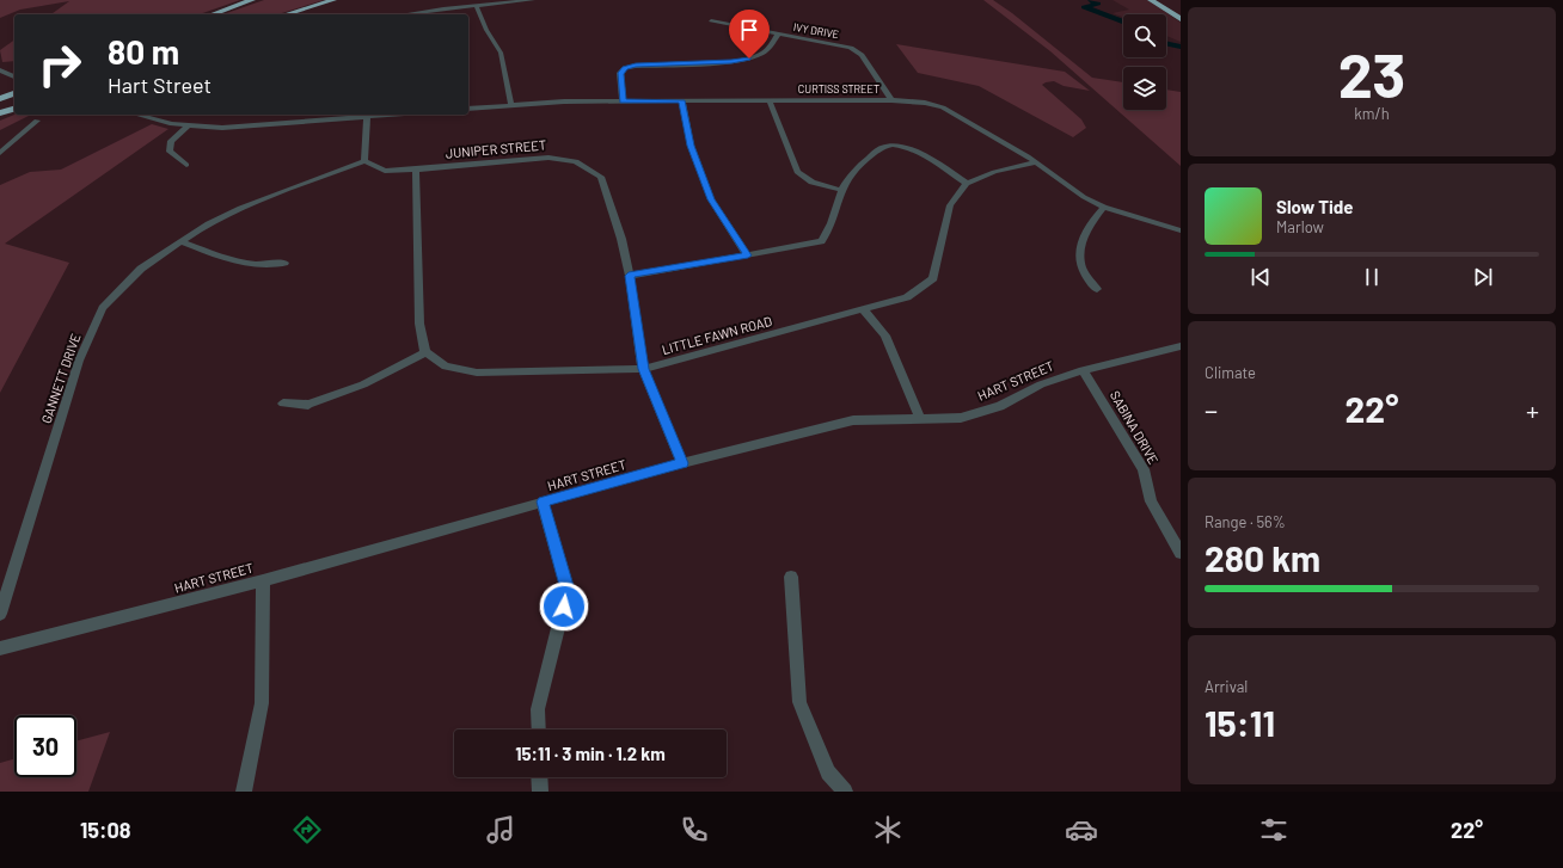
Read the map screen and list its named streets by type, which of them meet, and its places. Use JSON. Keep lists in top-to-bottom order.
{
  "streets": {
    "street": [
      "IVY DRIVE",
      "CURTISS STREET",
      "JUNIPER STREET",
      "LITTLE FAWN ROAD",
      "GANNETT DRIVE",
      "HART STREET",
      "SABINA DRIVE"
    ]
  },
  "crossings": [
    ["IVY DRIVE", "CURTISS STREET"],
    ["CURTISS STREET", "LITTLE FAWN ROAD"],
    ["JUNIPER STREET", "LITTLE FAWN ROAD"],
    ["JUNIPER STREET", "GANNETT DRIVE"],
    ["JUNIPER STREET", "HART STREET"],
    ["HART STREET", "SABINA DRIVE"]
  ],
  "page": {
    "tile": [
      ["23", "km/h"],
      "Climate",
      ["Range · 56%", "280 km"],
      ["Arrival", "15:11"]
    ],
    "turn": ["80 m", "Hart Street"],
    "song": ["Slow Tide", "Marlow"],
    "heat": ["−", "22°", "+"],
    "limit": "30",
    "trip": "15:11 · 3 min · 1.2 km",
    "tabs": ["15:08", "22°"]
  }
}
